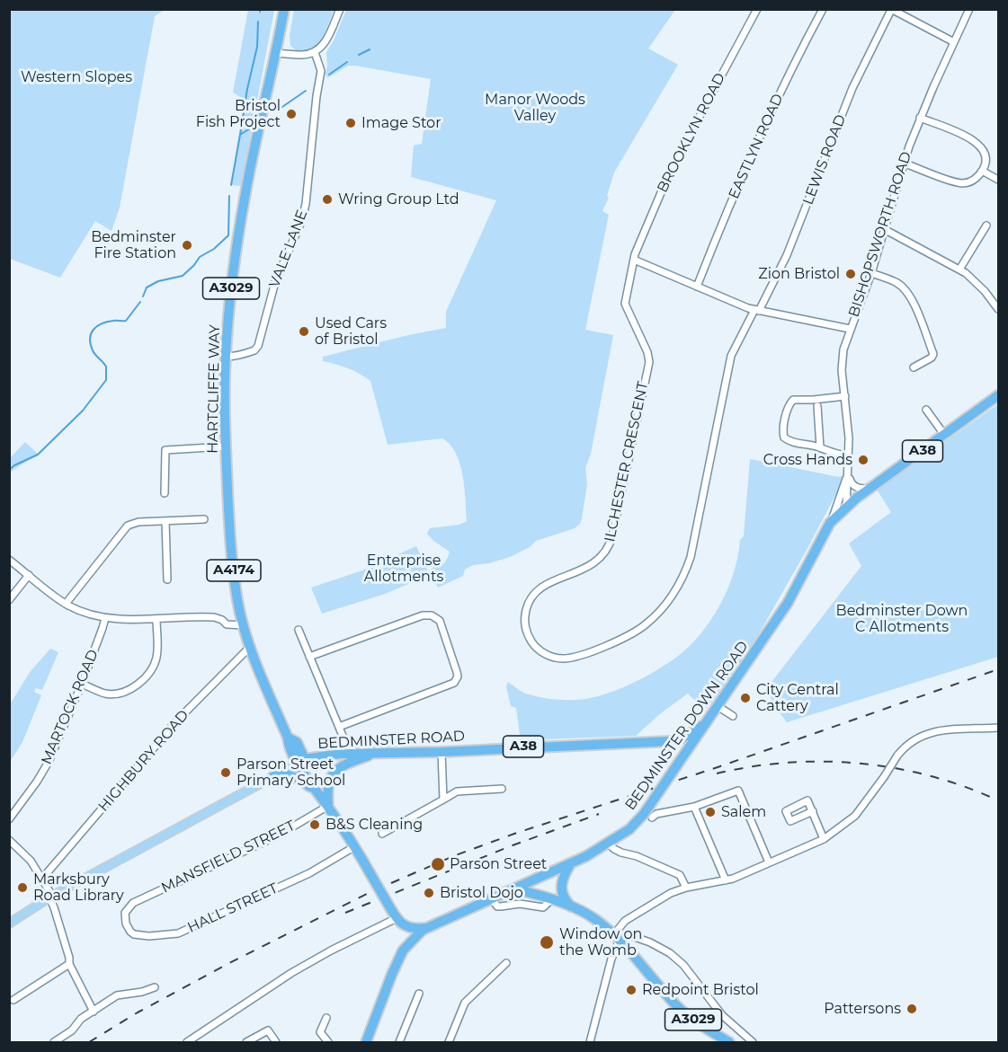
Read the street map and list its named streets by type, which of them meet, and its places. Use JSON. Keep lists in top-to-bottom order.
{
  "streets": {
    "highway": [
      "A3029",
      "HARTCLIFFE WAY",
      "A38",
      "A4174",
      "BEDMINSTER DOWN ROAD",
      "BEDMINSTER ROAD"
    ],
    "street": [
      "BROOKLYN ROAD",
      "EASTLYN ROAD",
      "LEWIS ROAD",
      "BISHOPSWORTH ROAD",
      "VALE LANE",
      "ILCHESTER CRESCENT",
      "MARTOCK ROAD",
      "HIGHBURY ROAD",
      "MANSFIELD STREET",
      "HALL STREET"
    ]
  },
  "crossings": [
    ["BROOKLYN ROAD", "ILCHESTER CRESCENT"],
    ["LEWIS ROAD", "ILCHESTER CRESCENT"],
    ["BISHOPSWORTH ROAD", "A38"],
    ["BISHOPSWORTH ROAD", "BEDMINSTER DOWN ROAD"],
    ["VALE LANE", "HARTCLIFFE WAY"],
    ["A3029", "BEDMINSTER DOWN ROAD"],
    ["HARTCLIFFE WAY", "A4174"],
    ["A38", "BEDMINSTER DOWN ROAD"],
    ["A38", "BEDMINSTER ROAD"],
    ["A4174", "BEDMINSTER ROAD"],
    ["A4174", "HIGHBURY ROAD"],
    ["BEDMINSTER DOWN ROAD", "BEDMINSTER ROAD"],
    ["MANSFIELD STREET", "HALL STREET"]
  ],
  "parks": [
    "Western Slopes",
    "Manor Woods Valley",
    "Enterprise Allotments",
    "Bedminster Down C Allotments"
  ],
  "places": [
    "Bristol Fish Project",
    "Image Stor",
    "Wring Group Ltd",
    "Bedminster Fire Station",
    "Zion Bristol",
    "Used Cars of Bristol",
    "Cross Hands",
    "City Central Cattery",
    "Parson Street Primary School",
    "Salem",
    "B&S Cleaning",
    "Parson Street",
    "Marksbury Road Library",
    "Bristol Dojo",
    "Window on the Womb",
    "Redpoint Bristol",
    "Pattersons"
  ]
}
